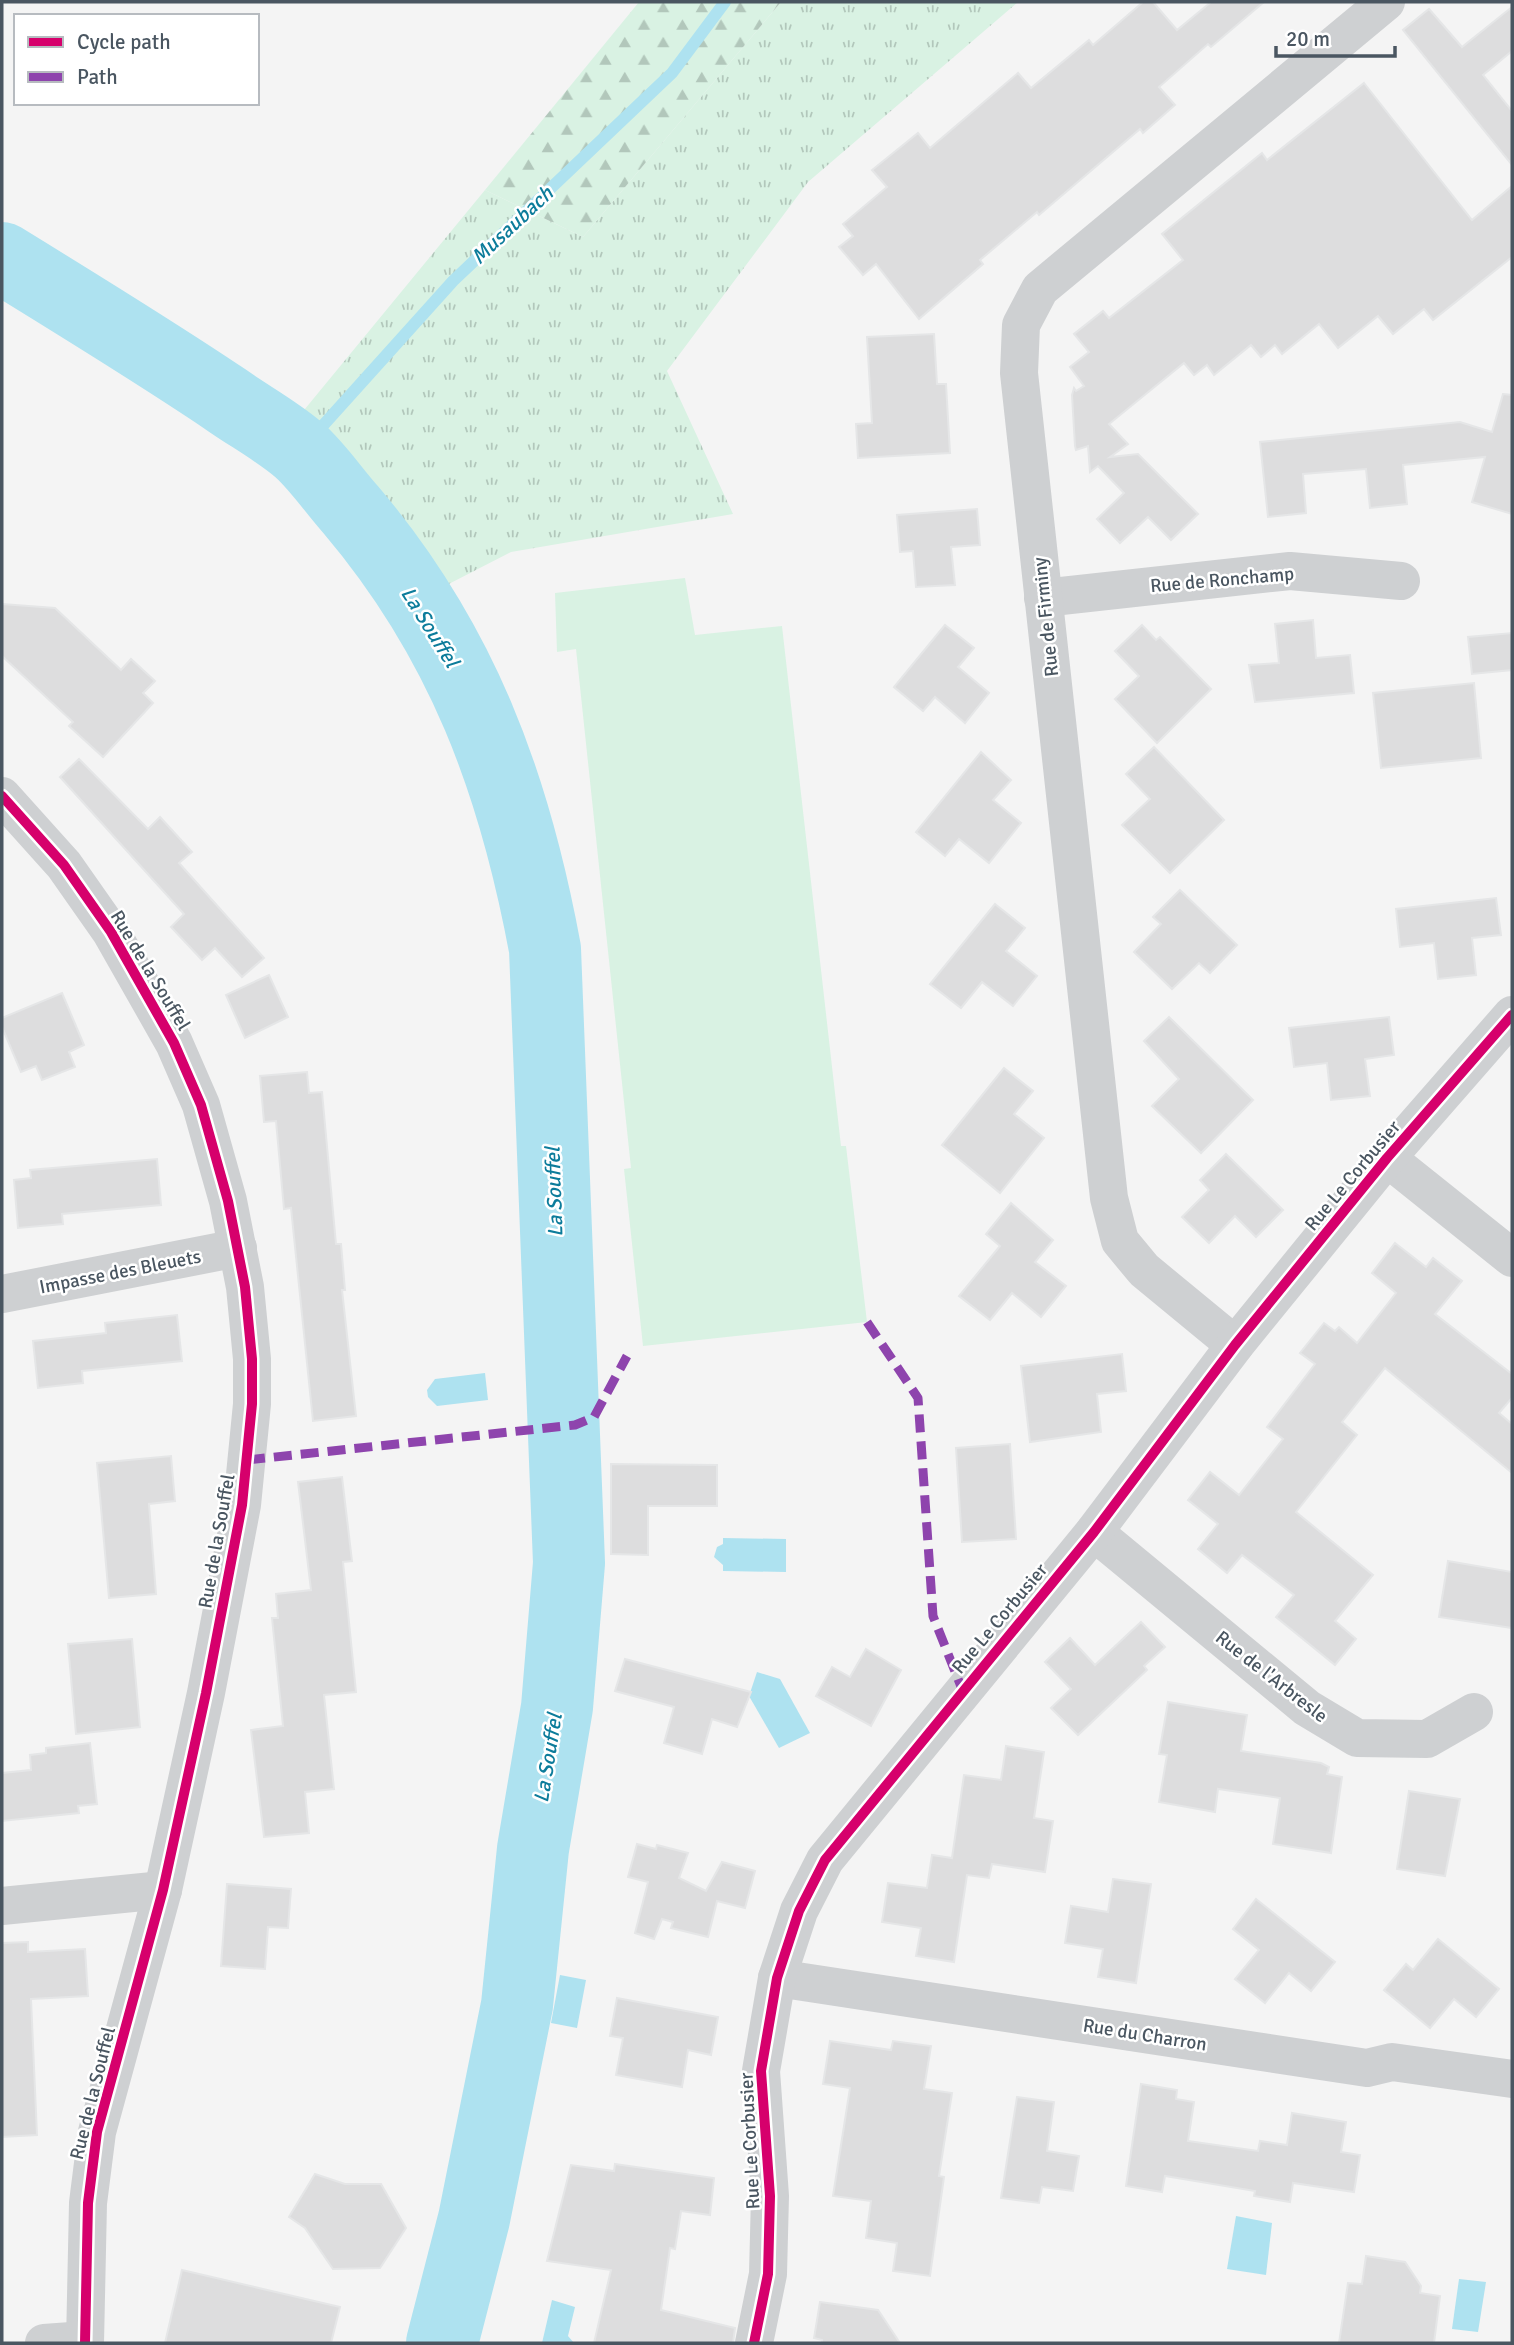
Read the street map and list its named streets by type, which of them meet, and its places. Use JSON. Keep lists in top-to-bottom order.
{
  "streets": {
    "street": [
      "Rue de Ronchamp",
      "Rue de Firminy",
      "Rue de la Souffel",
      "Rue Le Corbusier",
      "Impasse des Bleuets",
      "Rue de l'Arbresle",
      "Rue du Charron"
    ]
  },
  "crossings": [
    ["Rue de Ronchamp", "Rue de Firminy"],
    ["Rue de Firminy", "Rue Le Corbusier"],
    ["Rue de la Souffel", "Impasse des Bleuets"],
    ["Rue Le Corbusier", "Rue de l'Arbresle"],
    ["Rue Le Corbusier", "Rue du Charron"]
  ],
  "water": ["Musaubach", "La Souffel"],
  "legend": ["Cycle path", "Path"],
  "scale_bar": "20 m"
}
